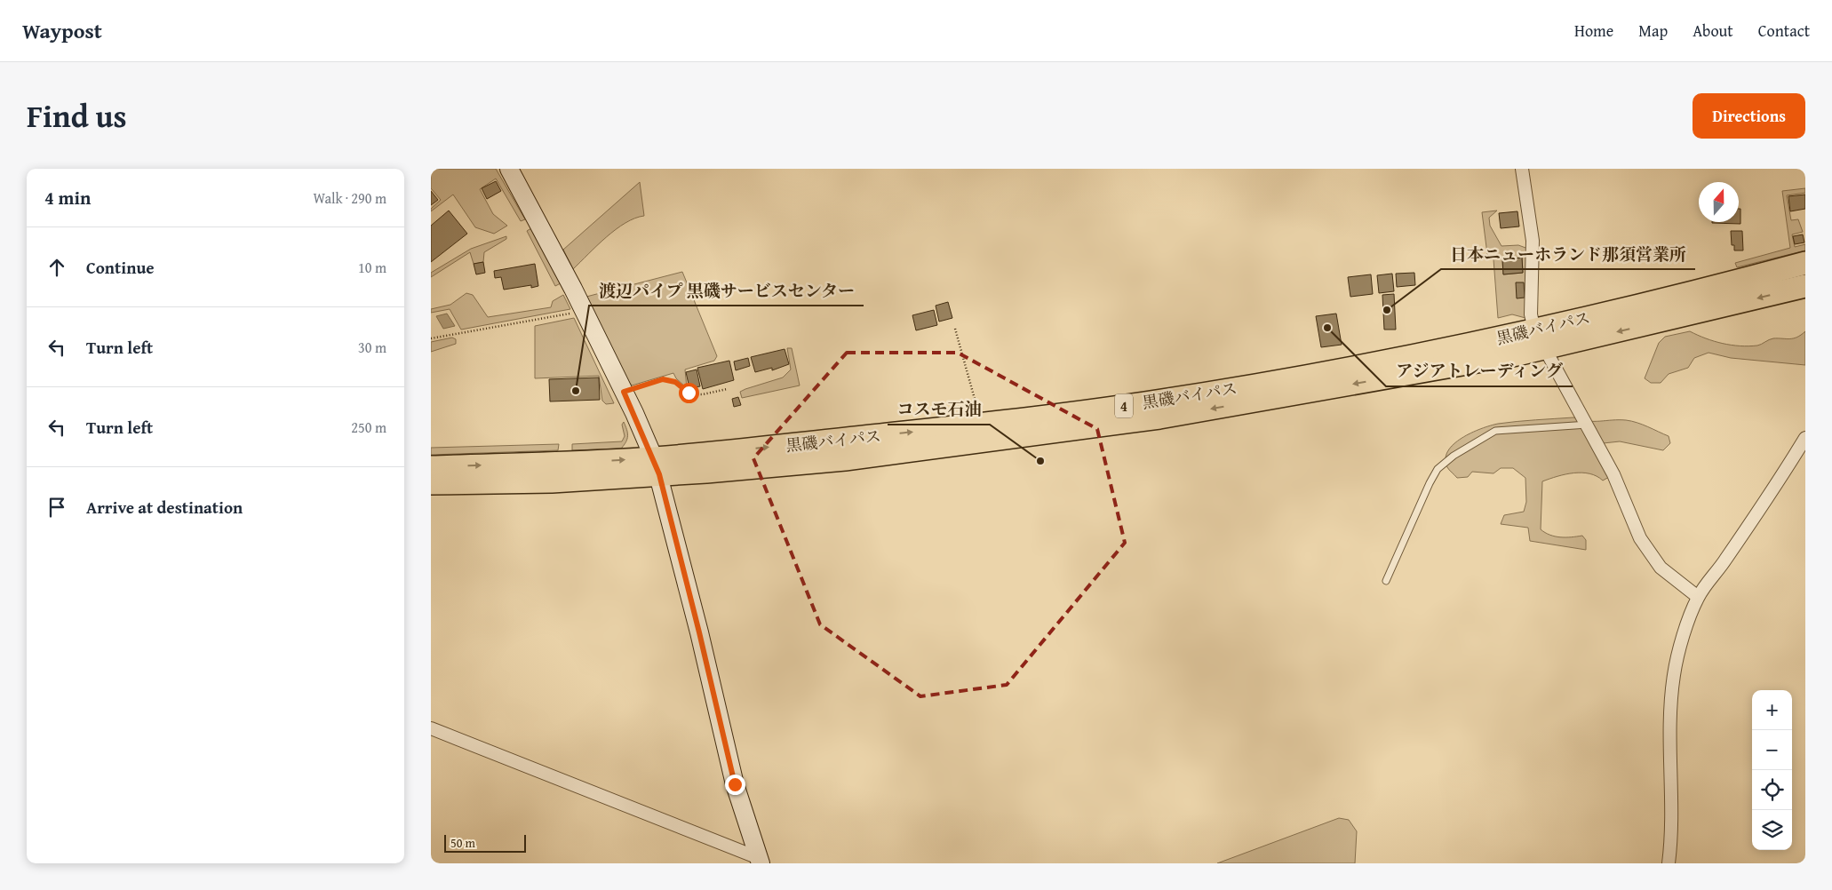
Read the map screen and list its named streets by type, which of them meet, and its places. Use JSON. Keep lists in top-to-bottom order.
{
  "streets": {
    "highway": ["黒磯バイパス", "4"]
  },
  "places": [
    "日本ニューホランド那須営業所",
    "アジアトレーディング",
    "渡辺パイプ 黒磯サービスセンター",
    "コスモ石油"
  ],
  "scale_bar": "50 m",
  "north": "top",
  "page": {
    "header": "Waypost",
    "nav": [
      "Home",
      "Map",
      "About",
      "Contact"
    ],
    "title": "Find us",
    "buttons": "Directions",
    "heading": ["4 min", "Walk · 290 m"],
    "list": [
      ["Continue", "10 m"],
      ["Turn left", "30 m"],
      ["Turn left", "250 m"],
      "Arrive at destination"
    ],
    "map_buttons": ["+", "−"],
    "scale": "50 m"
  }
}
